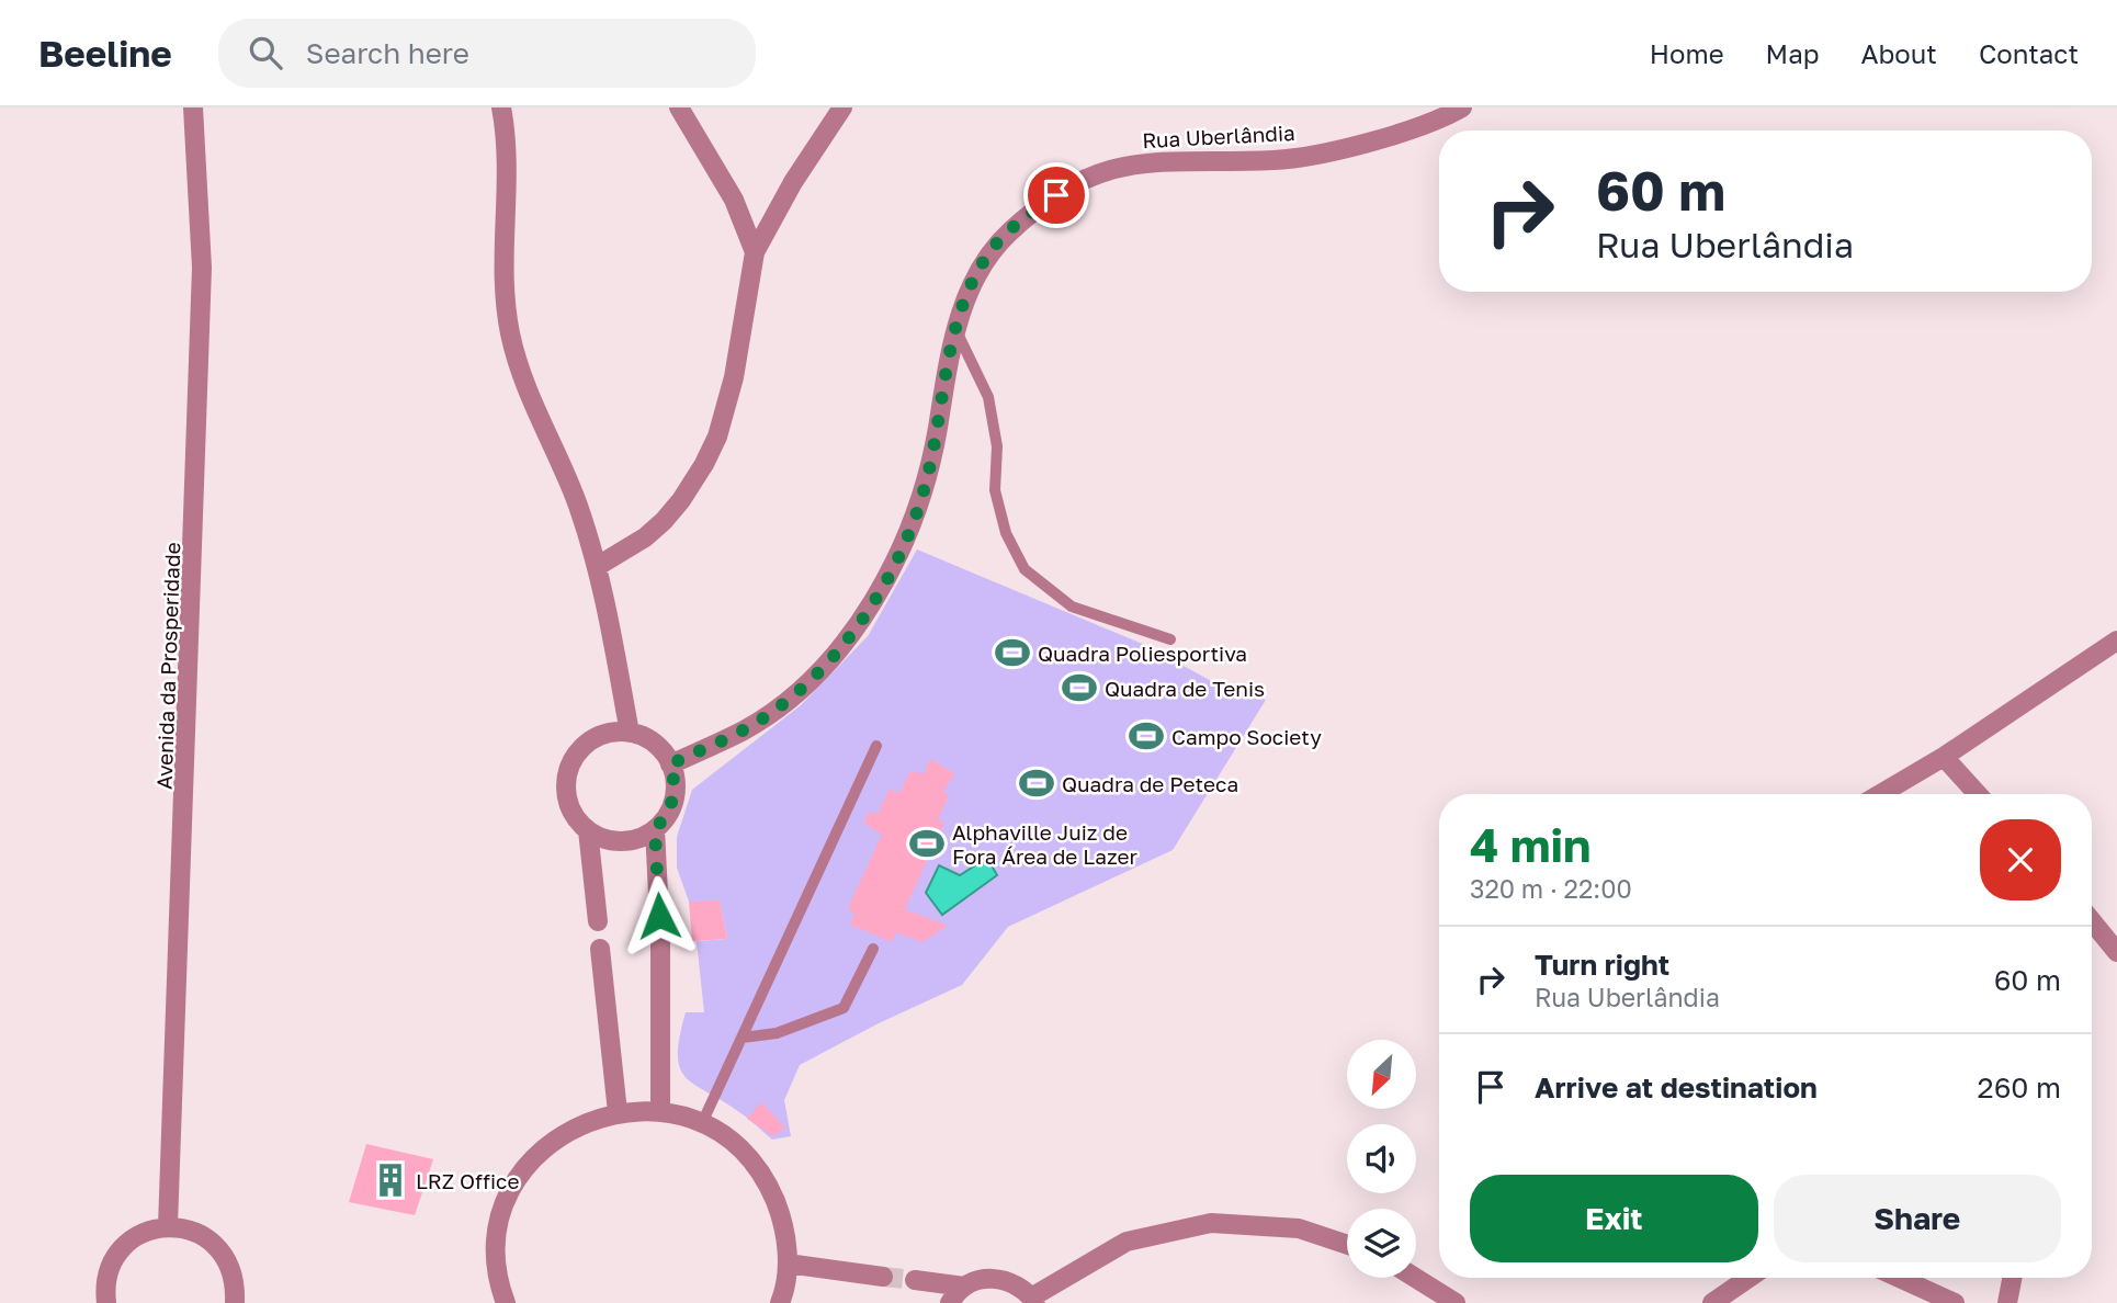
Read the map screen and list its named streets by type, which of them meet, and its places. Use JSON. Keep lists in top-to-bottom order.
{
  "streets": {
    "street": ["Rua Uberlândia", "Avenida da Prosperidade"]
  },
  "places": {
    "sports": [
      "Quadra Poliesportiva",
      "Quadra de Tenis",
      "Campo Society",
      "Quadra de Peteca",
      "Alphaville Juiz de Fora Área de Lazer"
    ],
    "building": ["LRZ Office"]
  },
  "north": "bottom left",
  "page": {
    "header": "Beeline",
    "search": "Search here",
    "nav": [
      "Home",
      "Map",
      "About",
      "Contact"
    ],
    "turn": ["60 m", "Rua Uberlândia"],
    "heading": ["4 min", "320 m · 22:00"],
    "list": [
      {
        "name": "Turn right",
        "note": "Rua Uberlândia",
        "value": "60 m"
      },
      {
        "name": "Arrive at destination",
        "value": "260 m"
      }
    ],
    "buttons": ["Exit", "Share"]
  }
}
